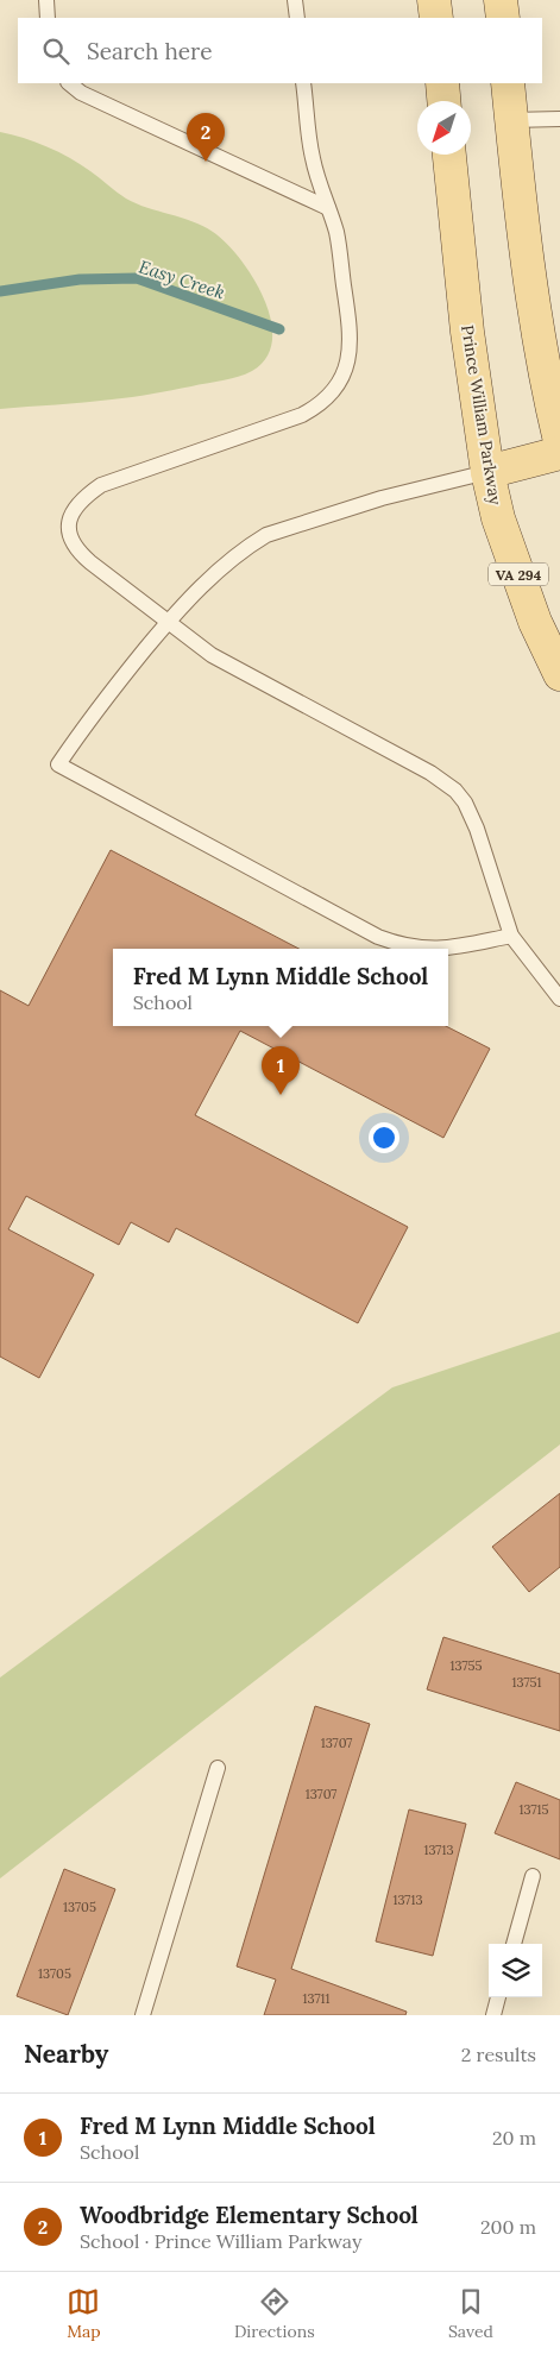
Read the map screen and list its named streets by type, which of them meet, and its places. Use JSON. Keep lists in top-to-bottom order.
{
  "streets": {
    "main road": ["Prince William Parkway", "VA 294"]
  },
  "water": ["Easy Creek"],
  "house_numbers": [
    "13755",
    "13751",
    "13707",
    "13707",
    "13715",
    "13713",
    "13713",
    "13705",
    "13705",
    "13711"
  ],
  "north": "bottom left",
  "page": {
    "search": "Search here",
    "pins": ["2", "1"],
    "popup": ["Fred M Lynn Middle School", "School"],
    "heading": ["Nearby", "2 results"],
    "list": [
      {
        "mark": "1",
        "name": "Fred M Lynn Middle School",
        "note": "School",
        "value": "20 m"
      },
      {
        "mark": "2",
        "name": "Woodbridge Elementary School",
        "note": "School · Prince William Parkway",
        "value": "200 m"
      }
    ],
    "nav": ["Map", "Directions", "Saved"]
  }
}
